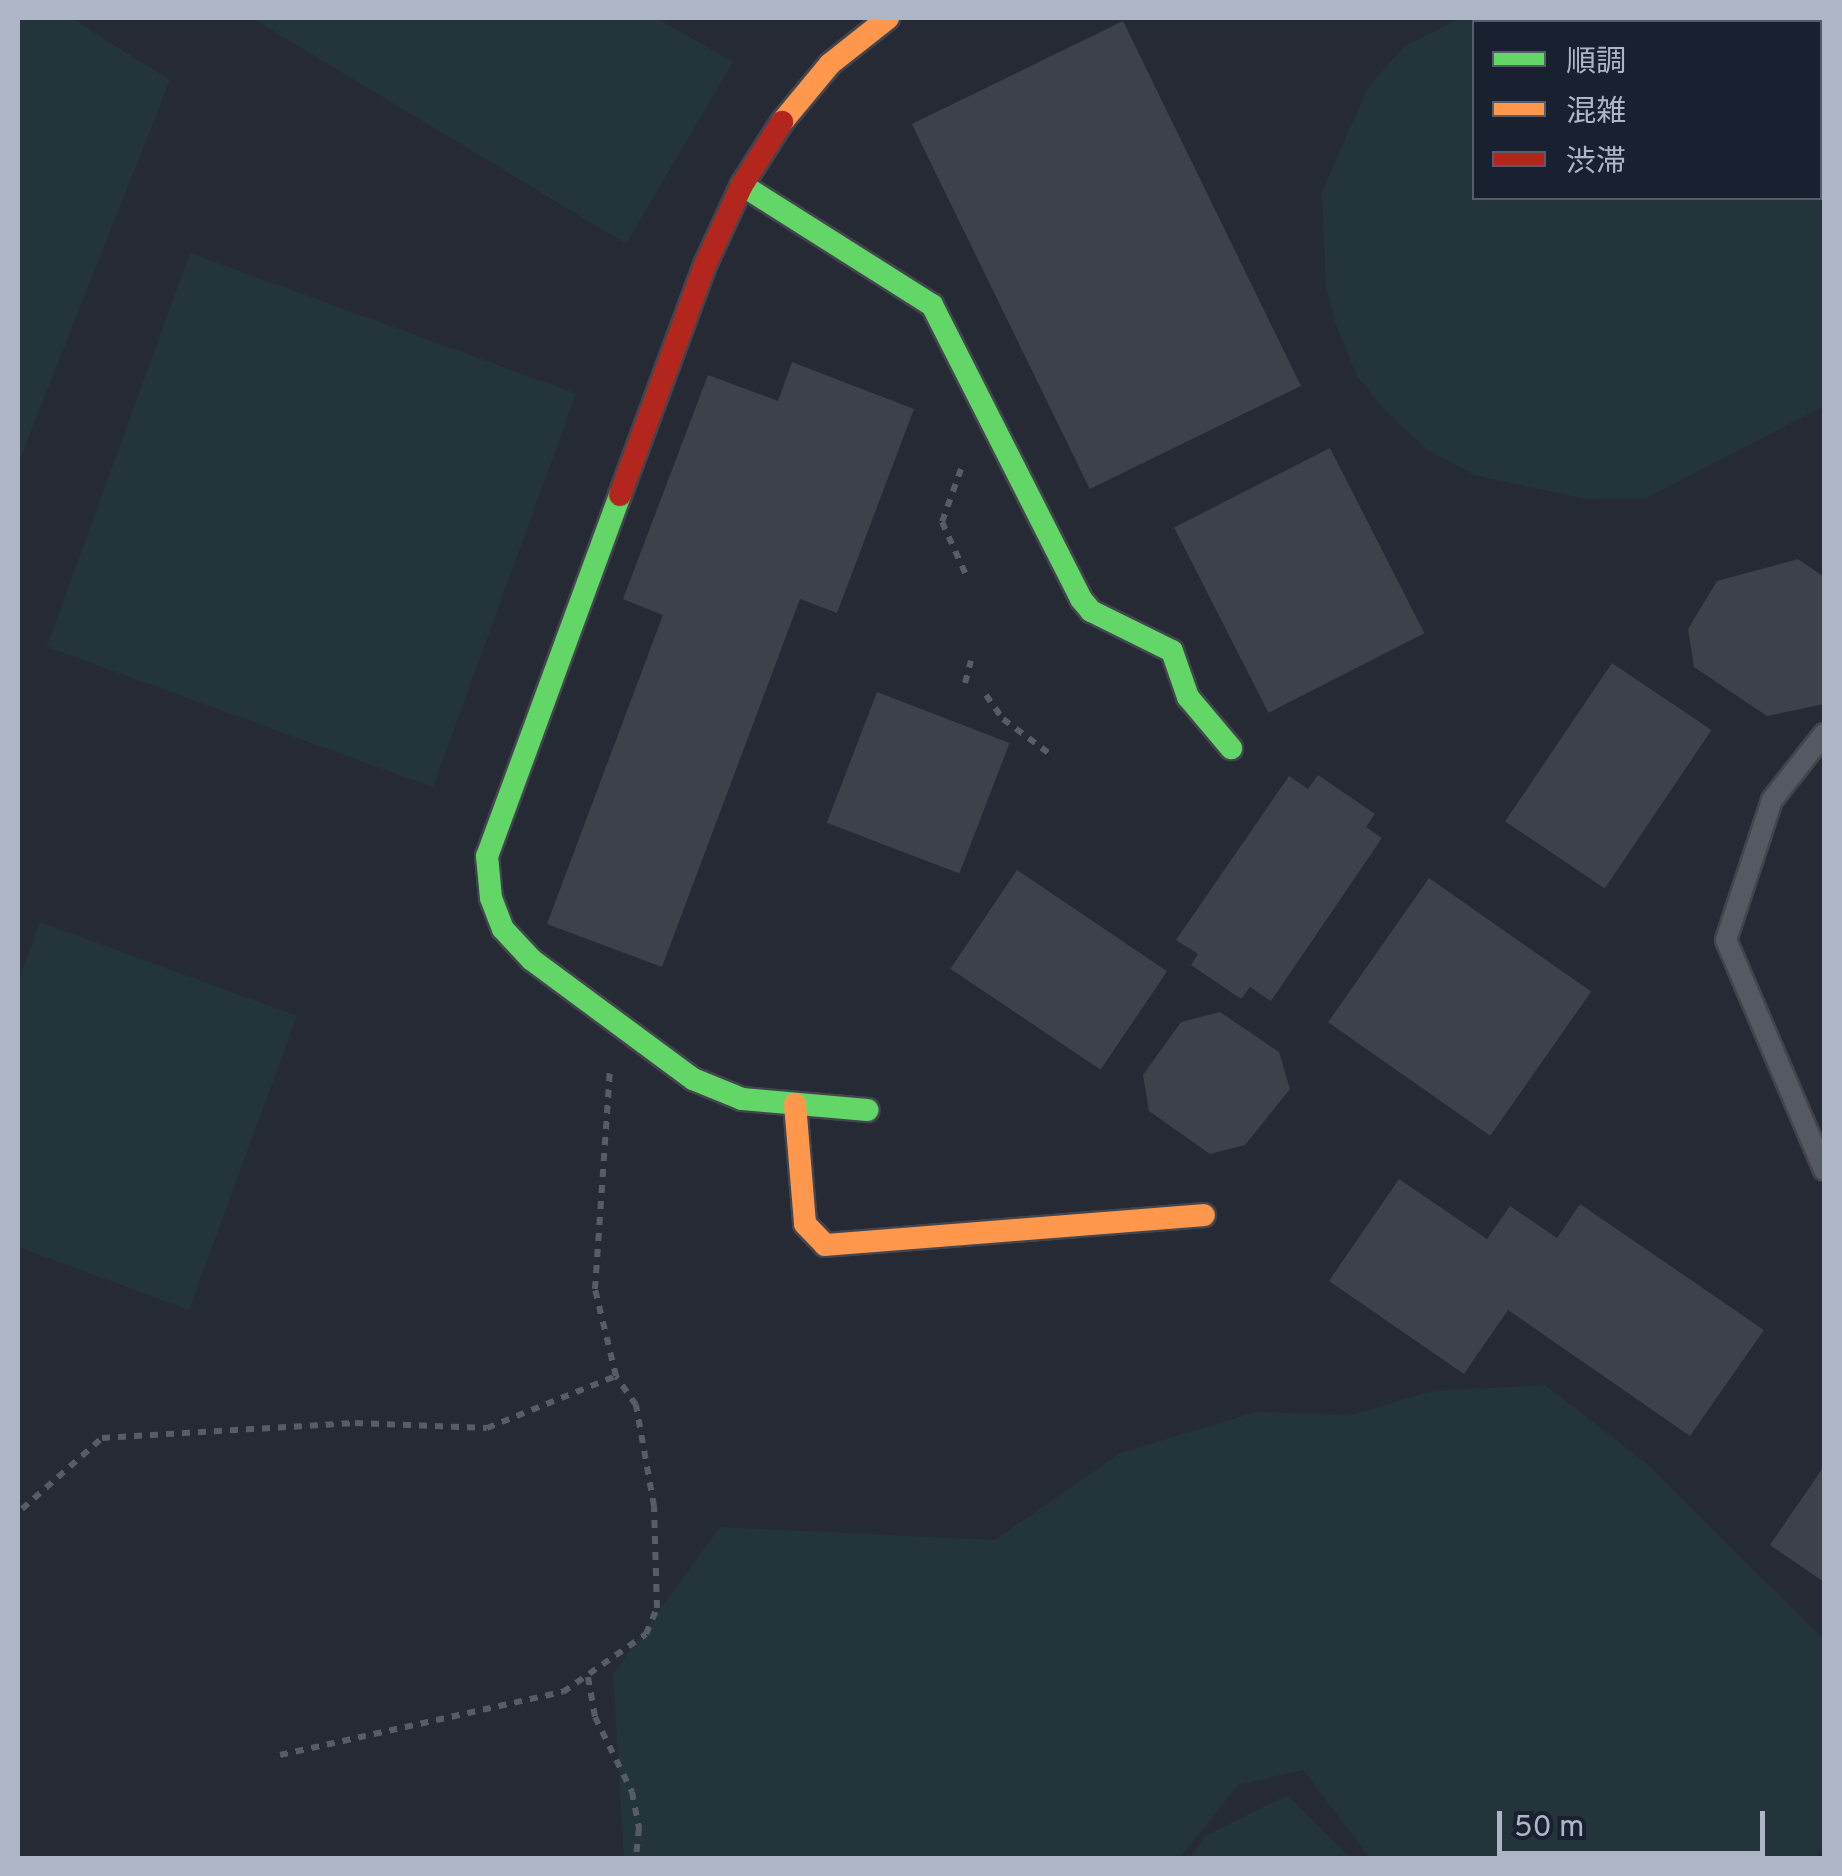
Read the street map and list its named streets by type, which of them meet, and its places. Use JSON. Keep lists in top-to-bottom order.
{
  "legend": ["順調", "混雑", "渋滞"],
  "scale_bar": "50 m"
}
